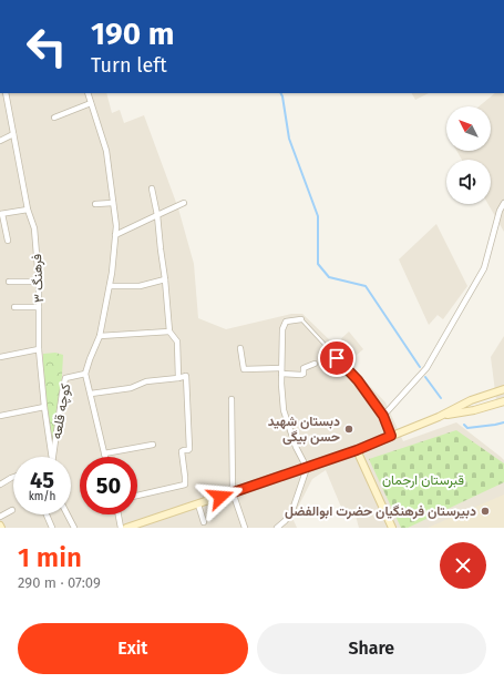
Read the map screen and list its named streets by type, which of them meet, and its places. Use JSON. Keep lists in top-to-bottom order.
{
  "streets": {
    "street": ["فرهنگ ۳", "کوچه قلعه"]
  },
  "parks": ["قبرستان ارجمان"],
  "places": ["دبستان شهید حسن بیگی", "دبیرستان فرهنگیان حضرت ابوالفضل"],
  "north": "top left",
  "page": {
    "turn": ["190 m", "Turn left"],
    "speed": "45 km/h",
    "limit": "50",
    "heading": ["1 min", "290 m · 07:09"],
    "buttons": ["Exit", "Share"]
  }
}
